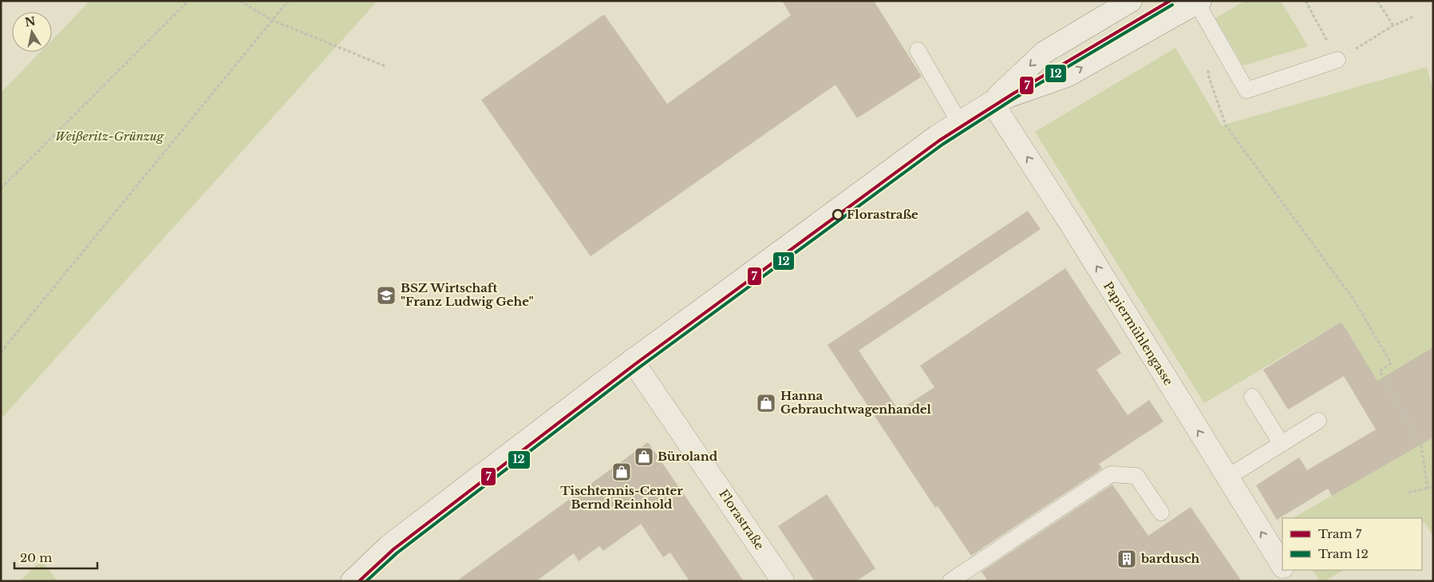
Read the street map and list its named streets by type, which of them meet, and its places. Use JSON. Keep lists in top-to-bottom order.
{
  "streets": {
    "street": ["Papiermühlengasse", "Florastraße"]
  },
  "one_way": ["Papiermühlengasse"],
  "parks": ["Weißeritz-Grünzug"],
  "places": {
    "other": ["Florastraße"],
    "school or university": ["BSZ Wirtschaft \"Franz Ludwig Gehe\""],
    "shop": ["Hanna Gebrauchtwagenhandel", "Büroland", "Tischtennis-Center Bernd Reinhold"],
    "building": ["bardusch"]
  },
  "lines": ["tram line 7", "tram line 12"],
  "legend": ["Tram 7", "Tram 12"],
  "scale_bar": "20 m",
  "north": "top"
}
